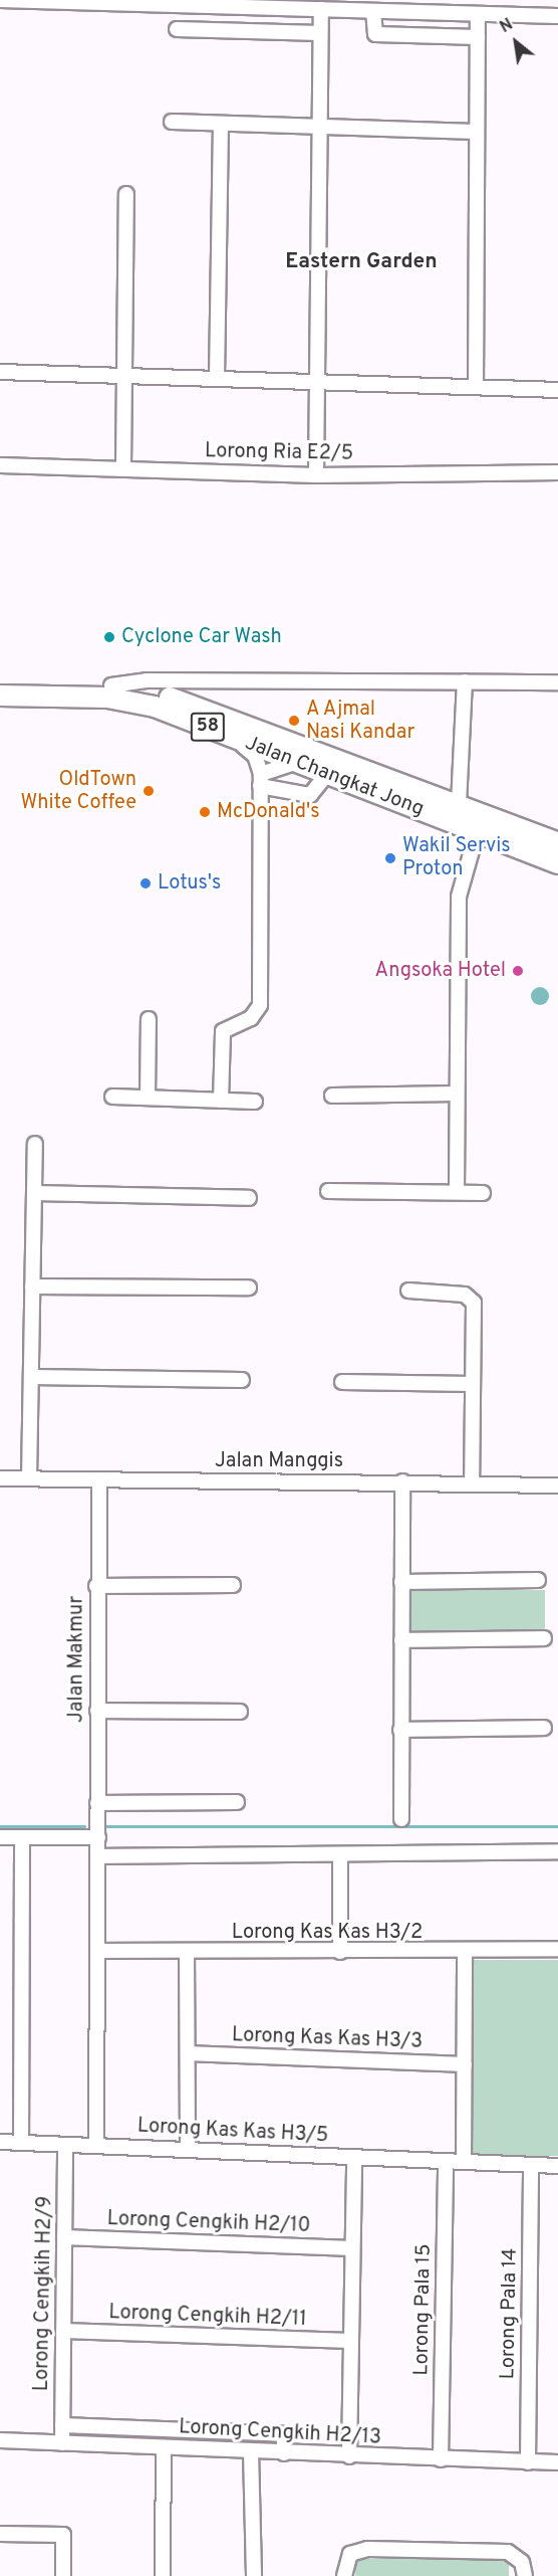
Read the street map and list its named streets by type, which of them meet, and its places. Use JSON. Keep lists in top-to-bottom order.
{
  "streets": {
    "highway": ["58", "Jalan Changkat Jong"],
    "street": [
      "Lorong Ria E2/5",
      "Jalan Manggis",
      "Jalan Makmur",
      "Lorong Kas Kas H3/2",
      "Lorong Kas Kas H3/3",
      "Lorong Kas Kas H3/5",
      "Lorong Cengkih H2/10",
      "Lorong Cengkih H2/9",
      "Lorong Pala 15",
      "Lorong Pala 14",
      "Lorong Cengkih H2/11",
      "Lorong Cengkih H2/13"
    ]
  },
  "crossings": [
    ["Jalan Manggis", "Jalan Makmur"],
    ["Jalan Makmur", "Lorong Kas Kas H3/2"],
    ["Jalan Makmur", "Lorong Kas Kas H3/5"],
    ["Lorong Kas Kas H3/5", "Lorong Cengkih H2/9"],
    ["Lorong Kas Kas H3/5", "Lorong Pala 15"],
    ["Lorong Kas Kas H3/5", "Lorong Pala 14"],
    ["Lorong Cengkih H2/10", "Lorong Cengkih H2/9"],
    ["Lorong Cengkih H2/9", "Lorong Cengkih H2/11"],
    ["Lorong Cengkih H2/9", "Lorong Cengkih H2/13"],
    ["Lorong Pala 15", "Lorong Cengkih H2/13"],
    ["Lorong Pala 14", "Lorong Cengkih H2/13"]
  ],
  "districts": ["Eastern Garden"],
  "places": [
    "Cyclone Car Wash",
    "A Ajmal Nasi Kandar",
    "OldTown White Coffee",
    "McDonald's",
    "Wakil Servis Proton",
    "Lotus's",
    "Angsoka Hotel"
  ],
  "north": "top left"
}
